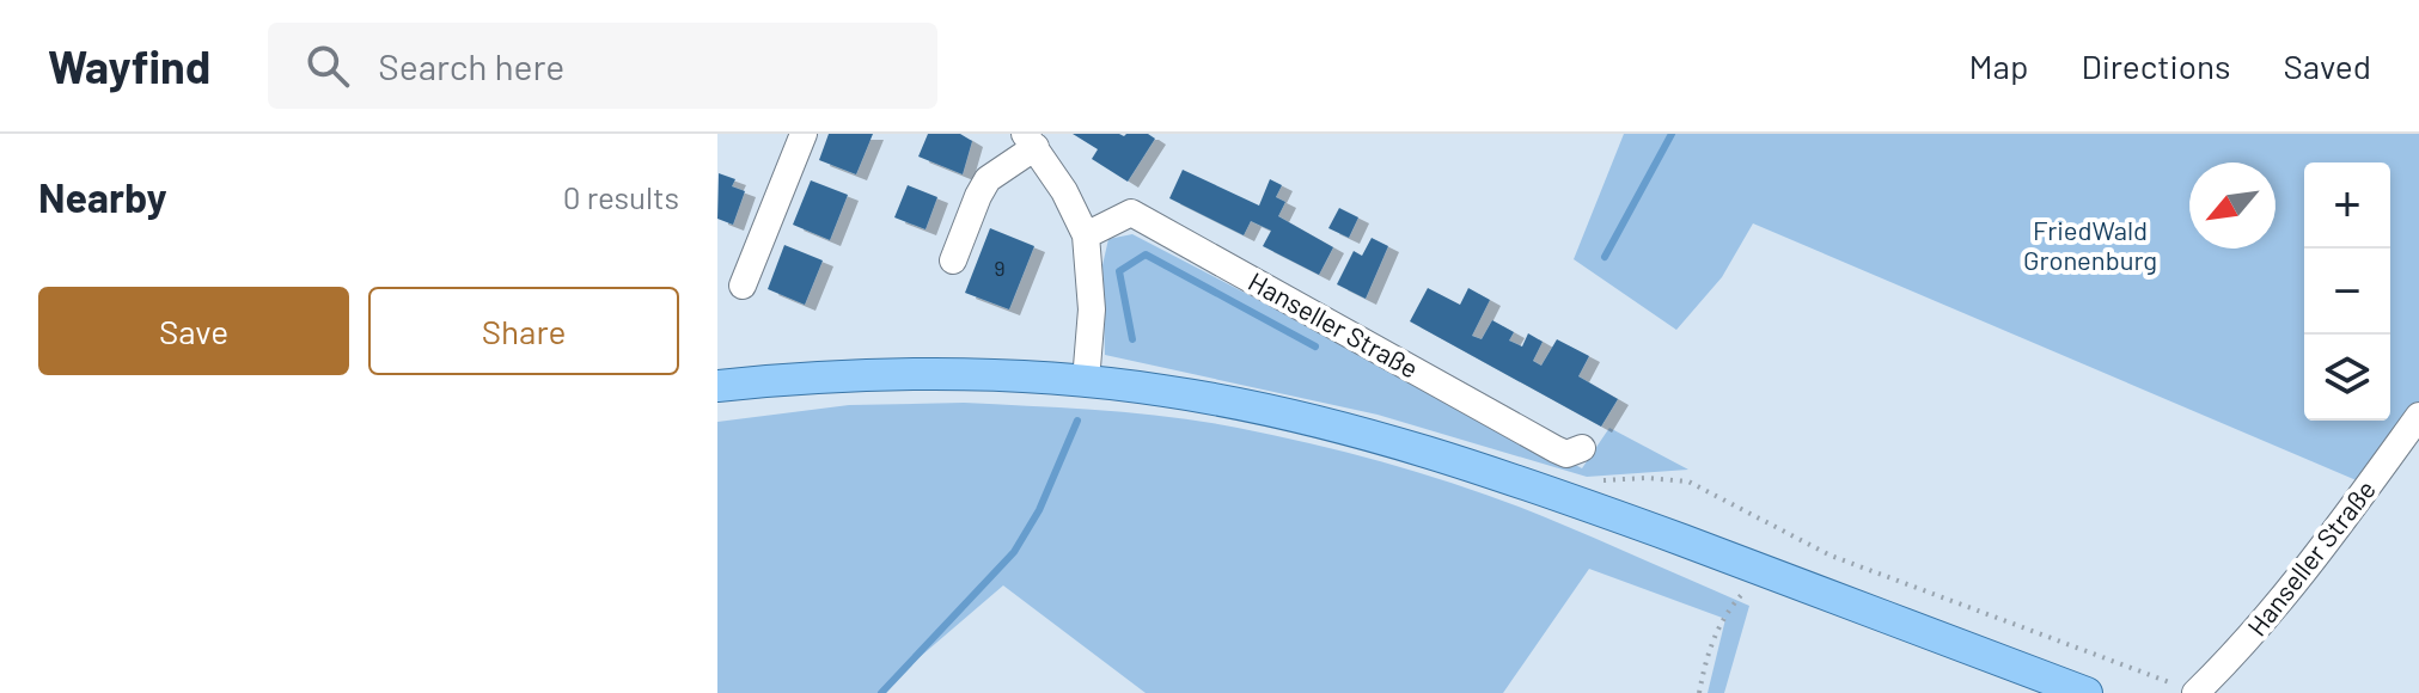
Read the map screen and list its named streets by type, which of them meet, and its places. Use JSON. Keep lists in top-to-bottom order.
{
  "streets": {
    "street": ["Hanseller Straße"]
  },
  "parks": ["FriedWald Gronenburg"],
  "house_numbers": ["9"],
  "north": "bottom left",
  "page": {
    "header": "Wayfind",
    "search": "Search here",
    "nav": ["Map", "Directions", "Saved"],
    "heading": ["Nearby", "0 results"],
    "map_buttons": ["+", "−"],
    "buttons": ["Save", "Share"]
  }
}
